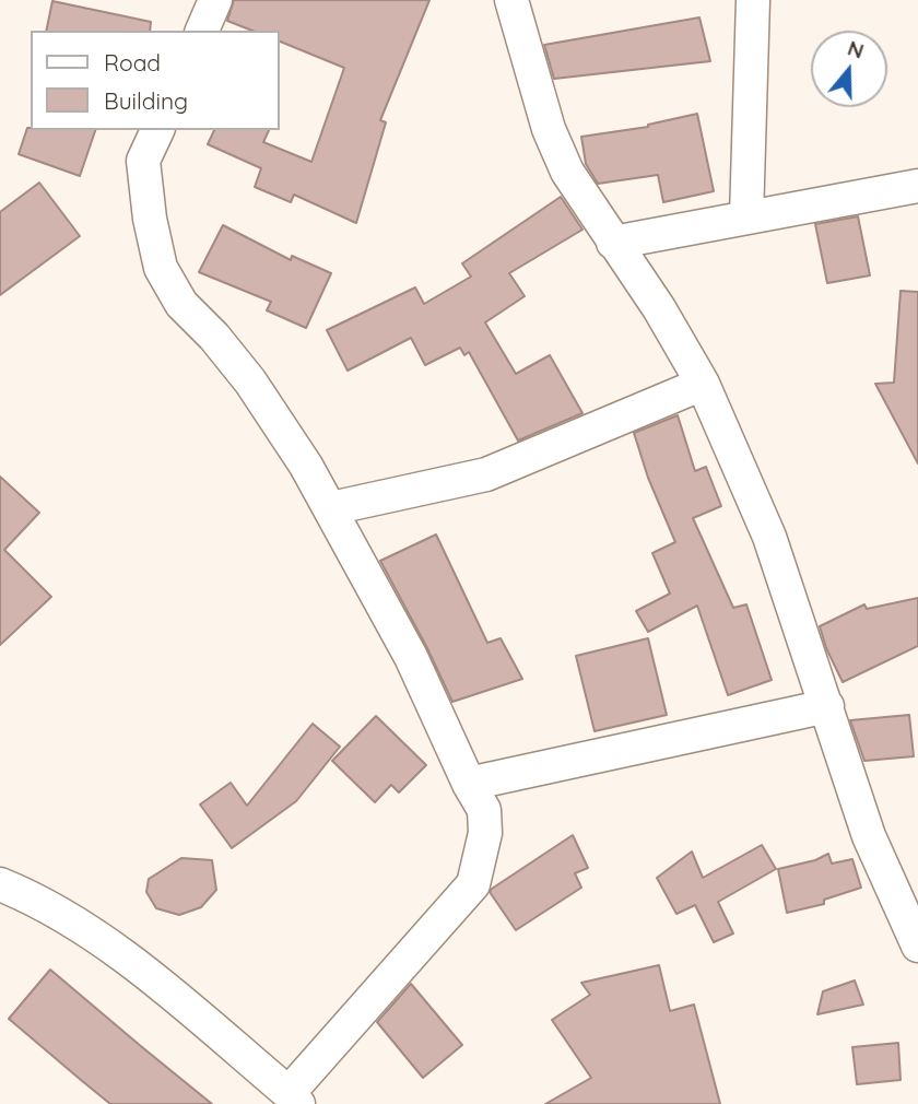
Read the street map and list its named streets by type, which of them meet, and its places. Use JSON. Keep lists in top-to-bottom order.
{
  "legend": ["Road", "Building"],
  "north": "top"
}
